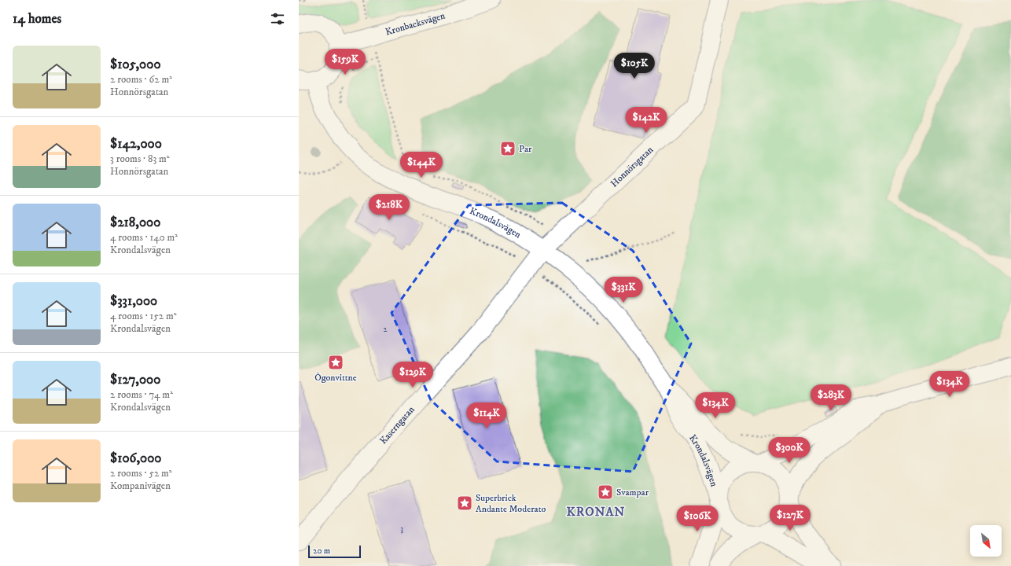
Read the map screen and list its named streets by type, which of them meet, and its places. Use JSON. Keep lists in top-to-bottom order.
{
  "streets": {
    "street": [
      "Kronbacksvägen",
      "Honnörsgatan",
      "Krondalsvägen",
      "Kaserngatan"
    ]
  },
  "crossings": [
    ["Honnörsgatan", "Krondalsvägen"],
    ["Honnörsgatan", "Kaserngatan"],
    ["Krondalsvägen", "Kaserngatan"]
  ],
  "districts": ["KRONAN"],
  "places": {
    "place": [
      "Par",
      "Ögonvittne",
      "Svampar",
      "Superbrick Andante Moderato"
    ]
  },
  "house_numbers": ["2", "3"],
  "scale_bar": "20 m",
  "north": "bottom right",
  "page": {
    "heading": "14 homes",
    "list": [
      {
        "name": "$105,000",
        "note": "2 rooms · 62 m² · Honnörsgatan"
      },
      {
        "name": "$142,000",
        "note": "3 rooms · 83 m² · Honnörsgatan"
      },
      {
        "name": "$218,000",
        "note": "4 rooms · 140 m² · Krondalsvägen"
      },
      {
        "name": "$331,000",
        "note": "4 rooms · 152 m² · Krondalsvägen"
      },
      {
        "name": "$127,000",
        "note": "2 rooms · 74 m² · Krondalsvägen"
      },
      {
        "name": "$106,000",
        "note": "2 rooms · 52 m² · Kompanivägen"
      }
    ],
    "price": [
      "$159K",
      "$105K",
      "$142K",
      "$144K",
      "$218K",
      "$331K",
      "$129K",
      "$134K",
      "$283K",
      "$134K",
      "$114K",
      "$300K",
      "$127K",
      "$106K"
    ],
    "scale": "20 m"
  }
}
